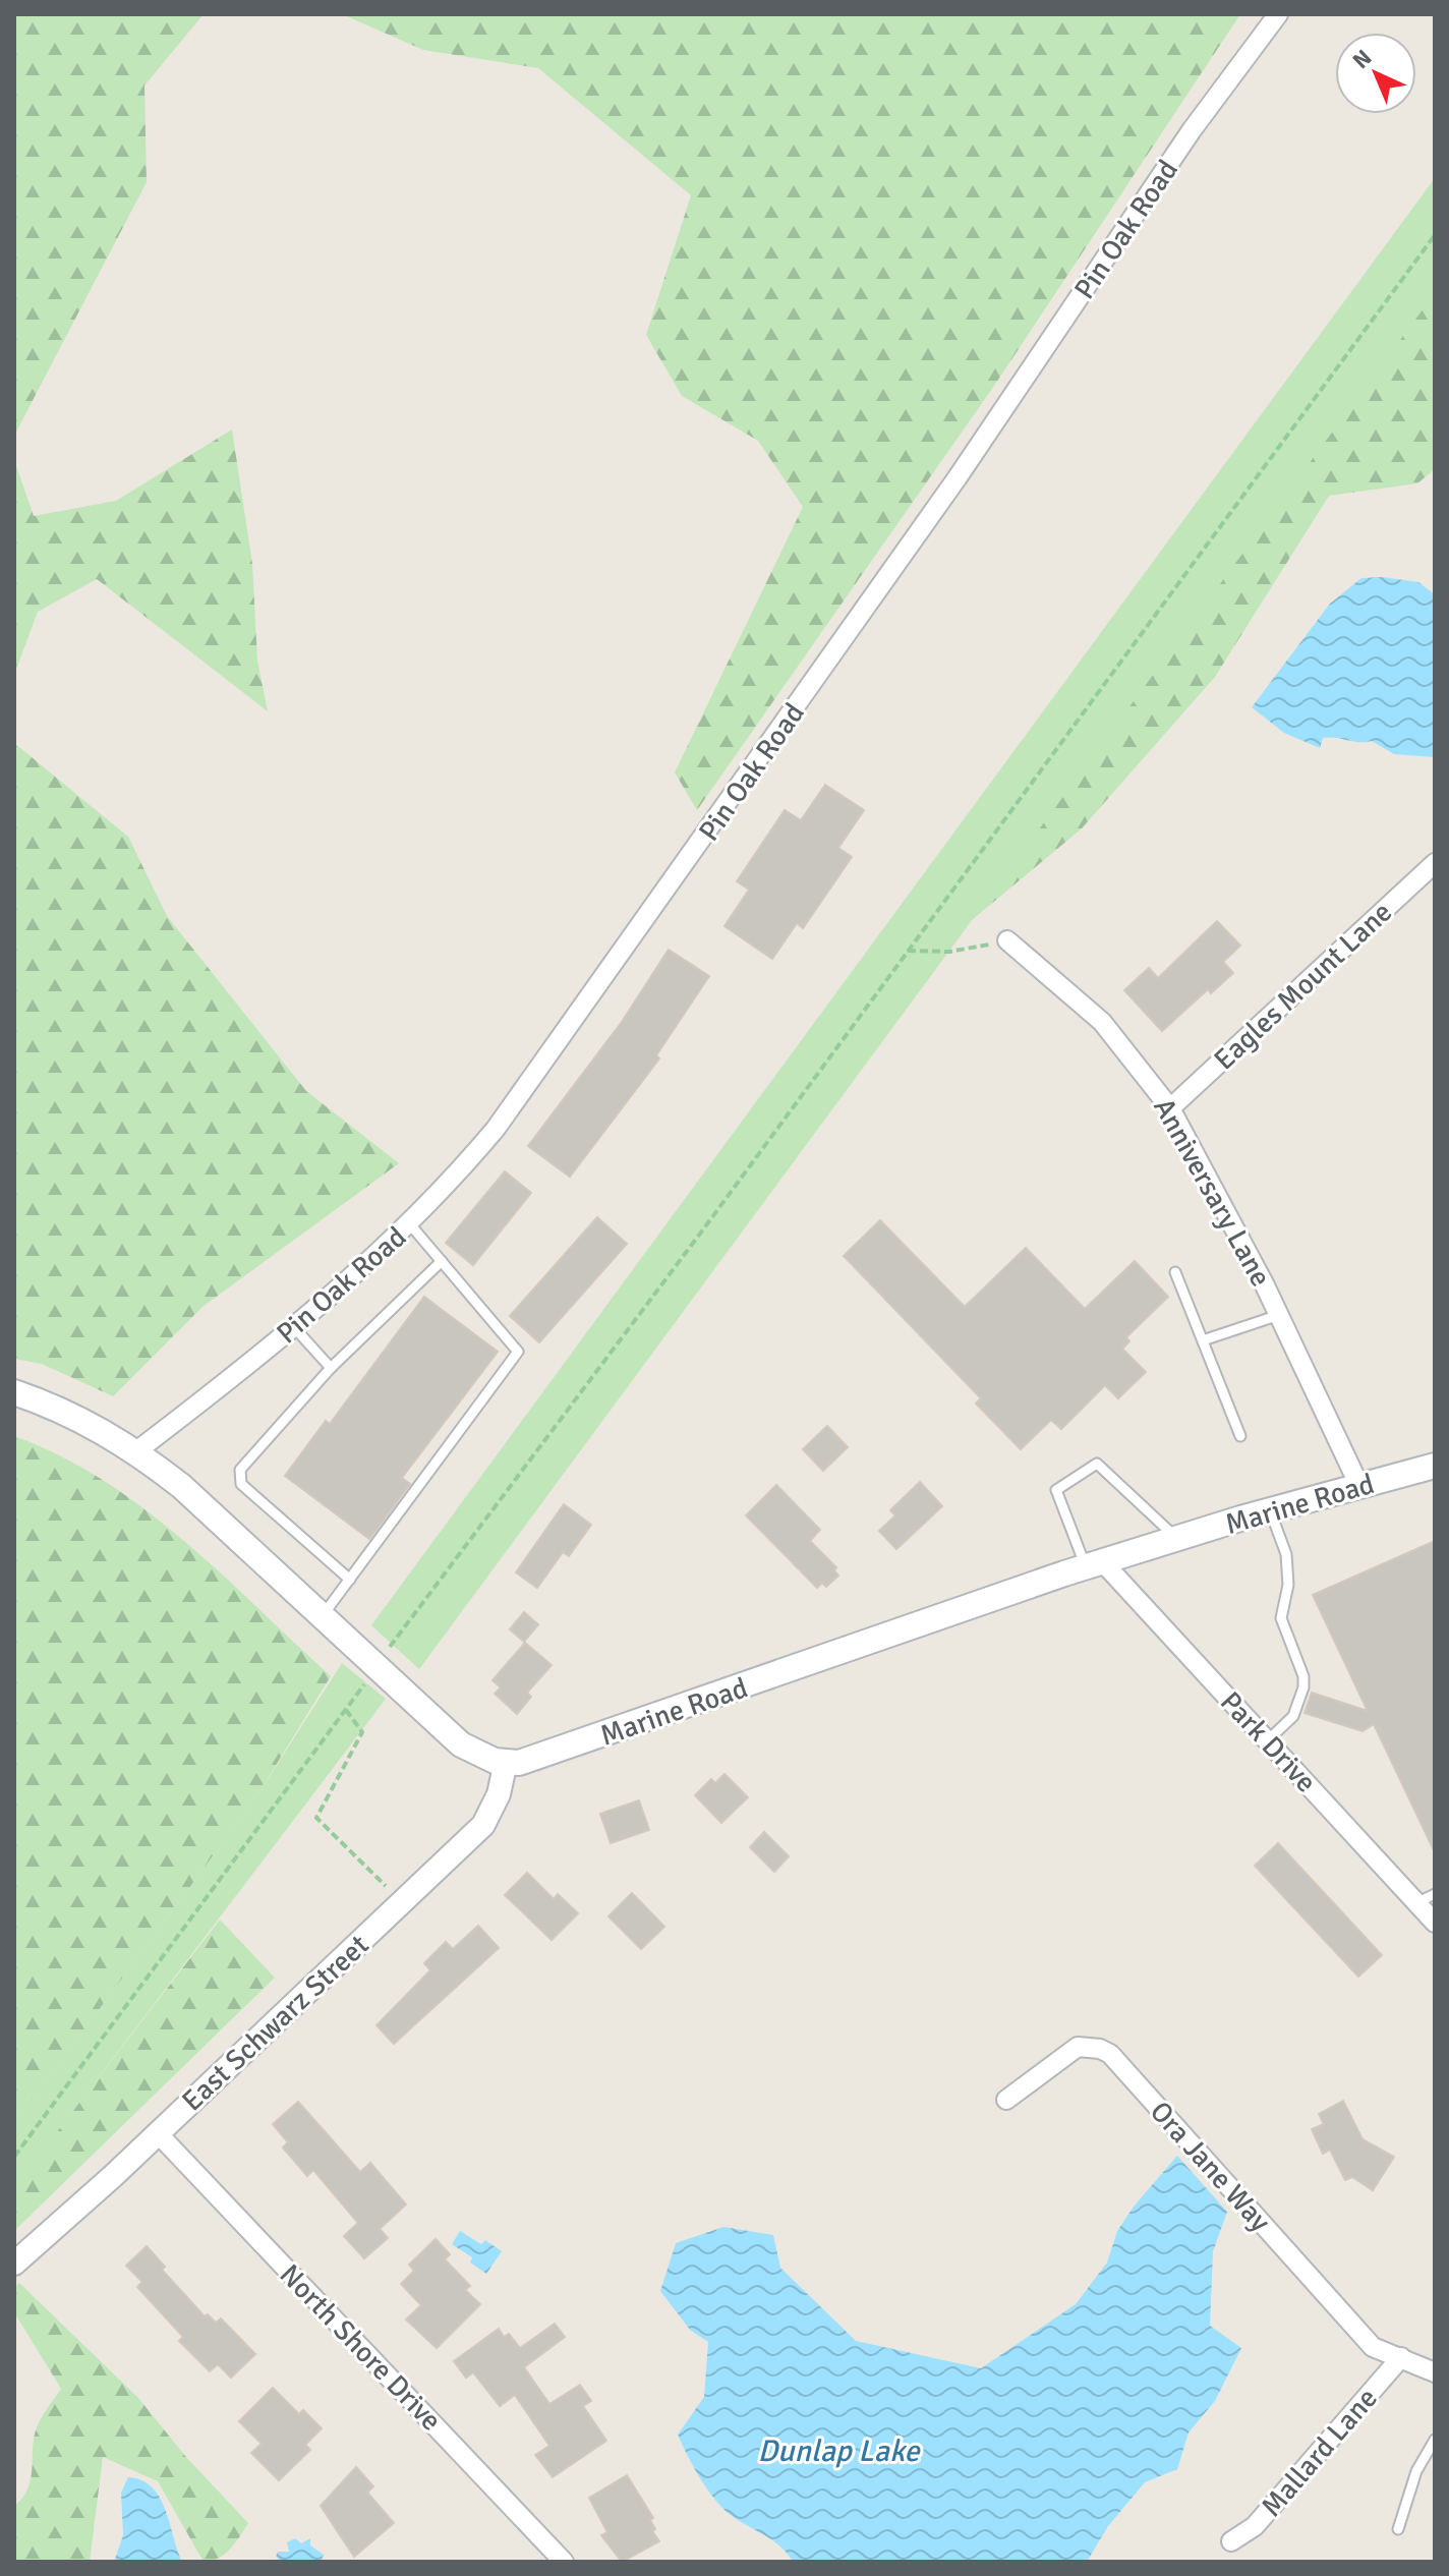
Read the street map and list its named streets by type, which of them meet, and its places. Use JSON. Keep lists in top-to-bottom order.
{
  "streets": {
    "main road": ["Marine Road"],
    "street": [
      "Pin Oak Road",
      "Eagles Mount Lane",
      "Anniversary Lane",
      "Park Drive",
      "East Schwarz Street",
      "Ora Jane Way",
      "North Shore Drive",
      "Mallard Lane"
    ]
  },
  "crossings": [
    ["Pin Oak Road", "Marine Road"],
    ["Eagles Mount Lane", "Anniversary Lane"],
    ["Anniversary Lane", "Marine Road"],
    ["Marine Road", "Park Drive"],
    ["Marine Road", "East Schwarz Street"],
    ["East Schwarz Street", "North Shore Drive"],
    ["Ora Jane Way", "Mallard Lane"]
  ],
  "water": ["Dunlap Lake"],
  "north": "top left"
}
